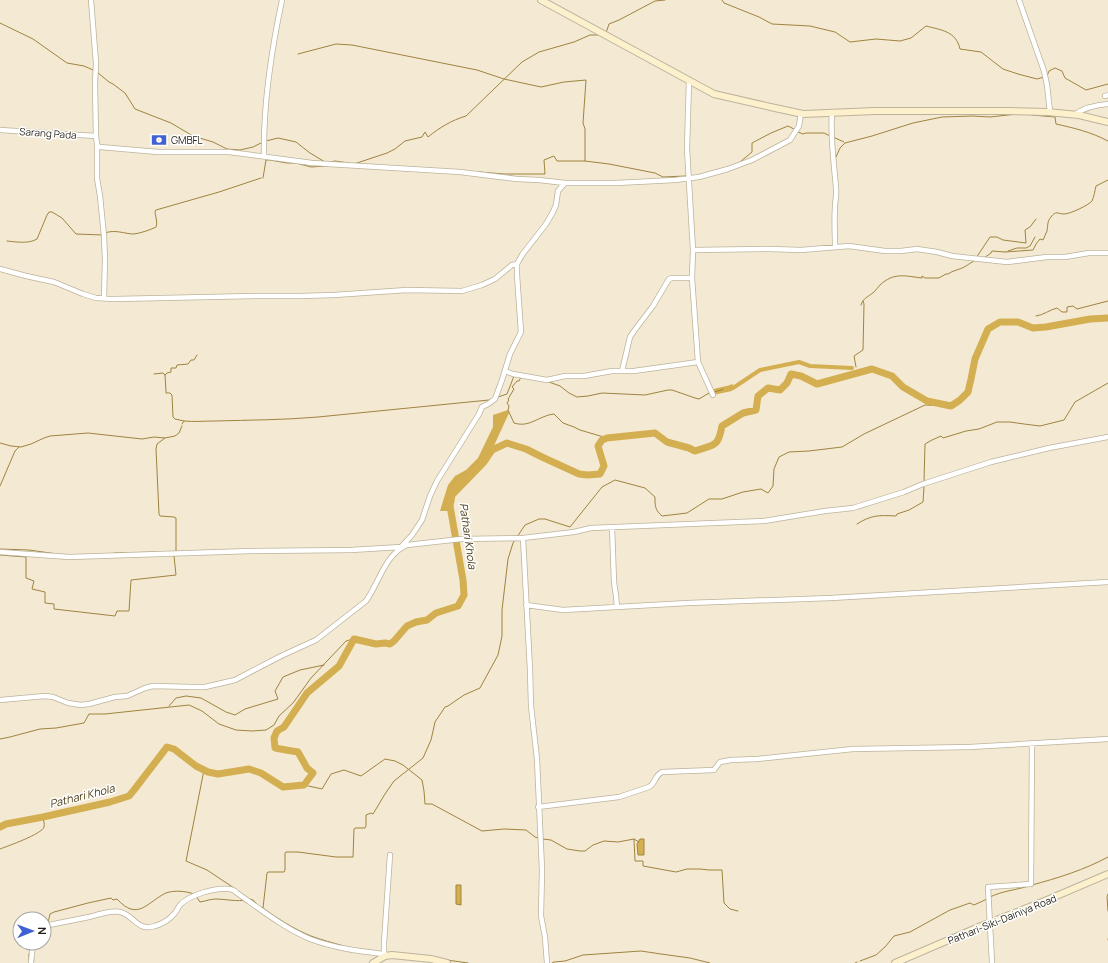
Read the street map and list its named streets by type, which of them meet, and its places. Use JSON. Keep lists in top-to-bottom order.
{
  "streets": {
    "street": ["Sarang Pada", "Pathari-Siki-Dainiya Road"]
  },
  "water": ["Pathari Khola"],
  "places": {
    "bank": ["GMBFL"]
  },
  "north": "right"
}
